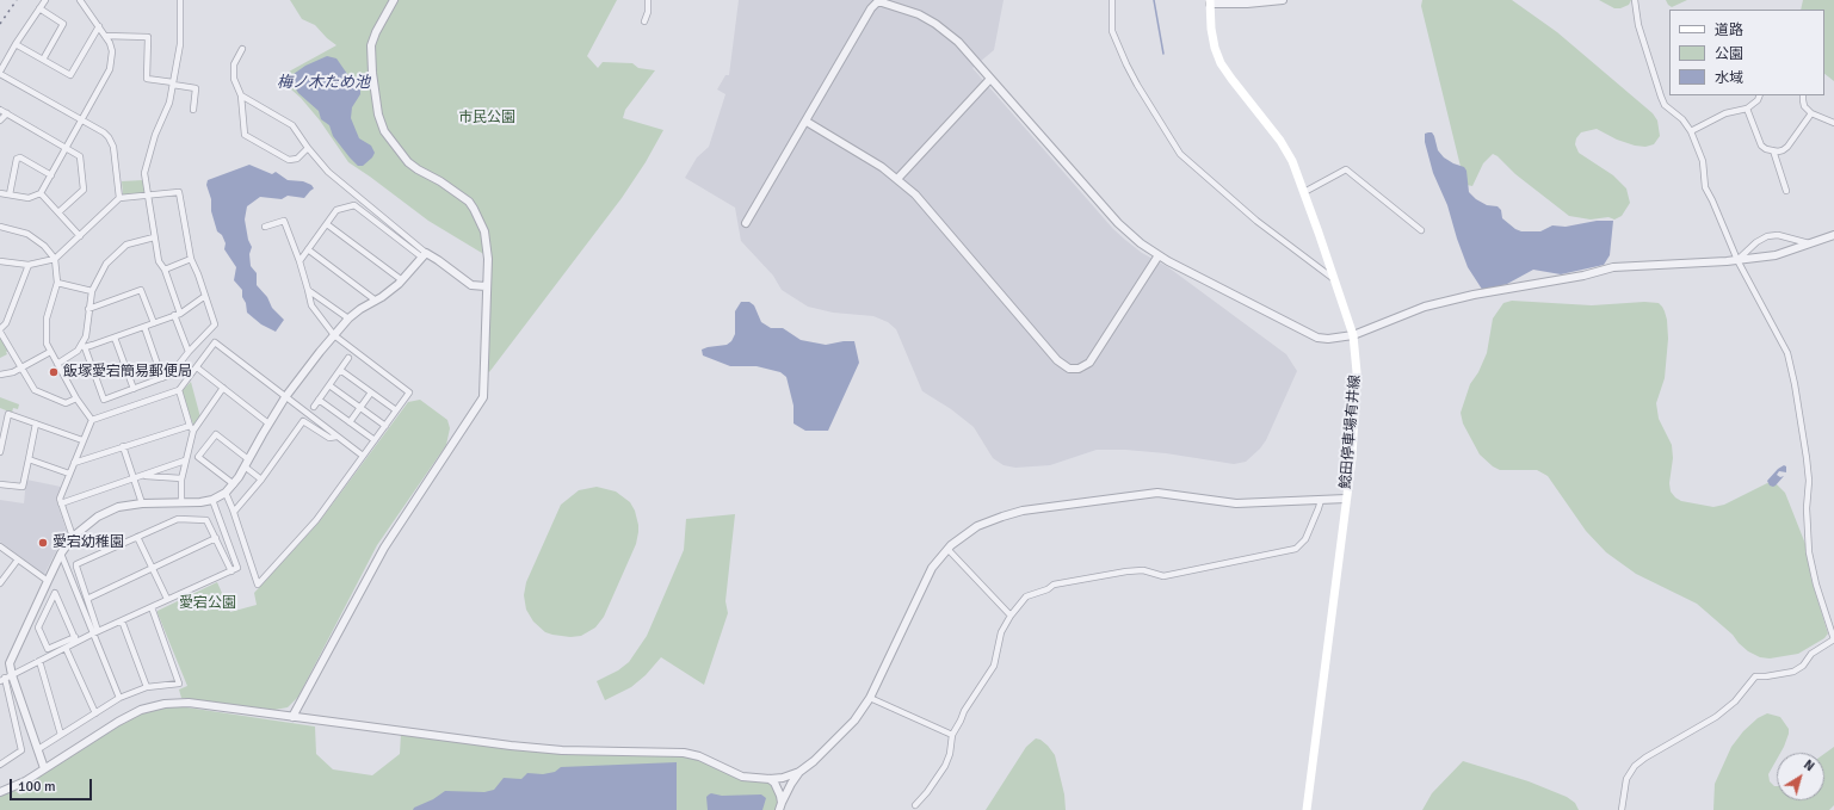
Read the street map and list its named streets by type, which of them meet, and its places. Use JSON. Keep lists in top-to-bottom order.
{
  "streets": {
    "main road": ["鯰田停車場有井線"]
  },
  "water": ["梅ノ木ため池"],
  "parks": ["市民公園", "愛宕公園"],
  "places": ["飯塚愛宕簡易郵便局", "愛宕幼稚園"],
  "legend": ["道路", "公園", "水域"],
  "scale_bar": "100 m",
  "north": "top right"
}
